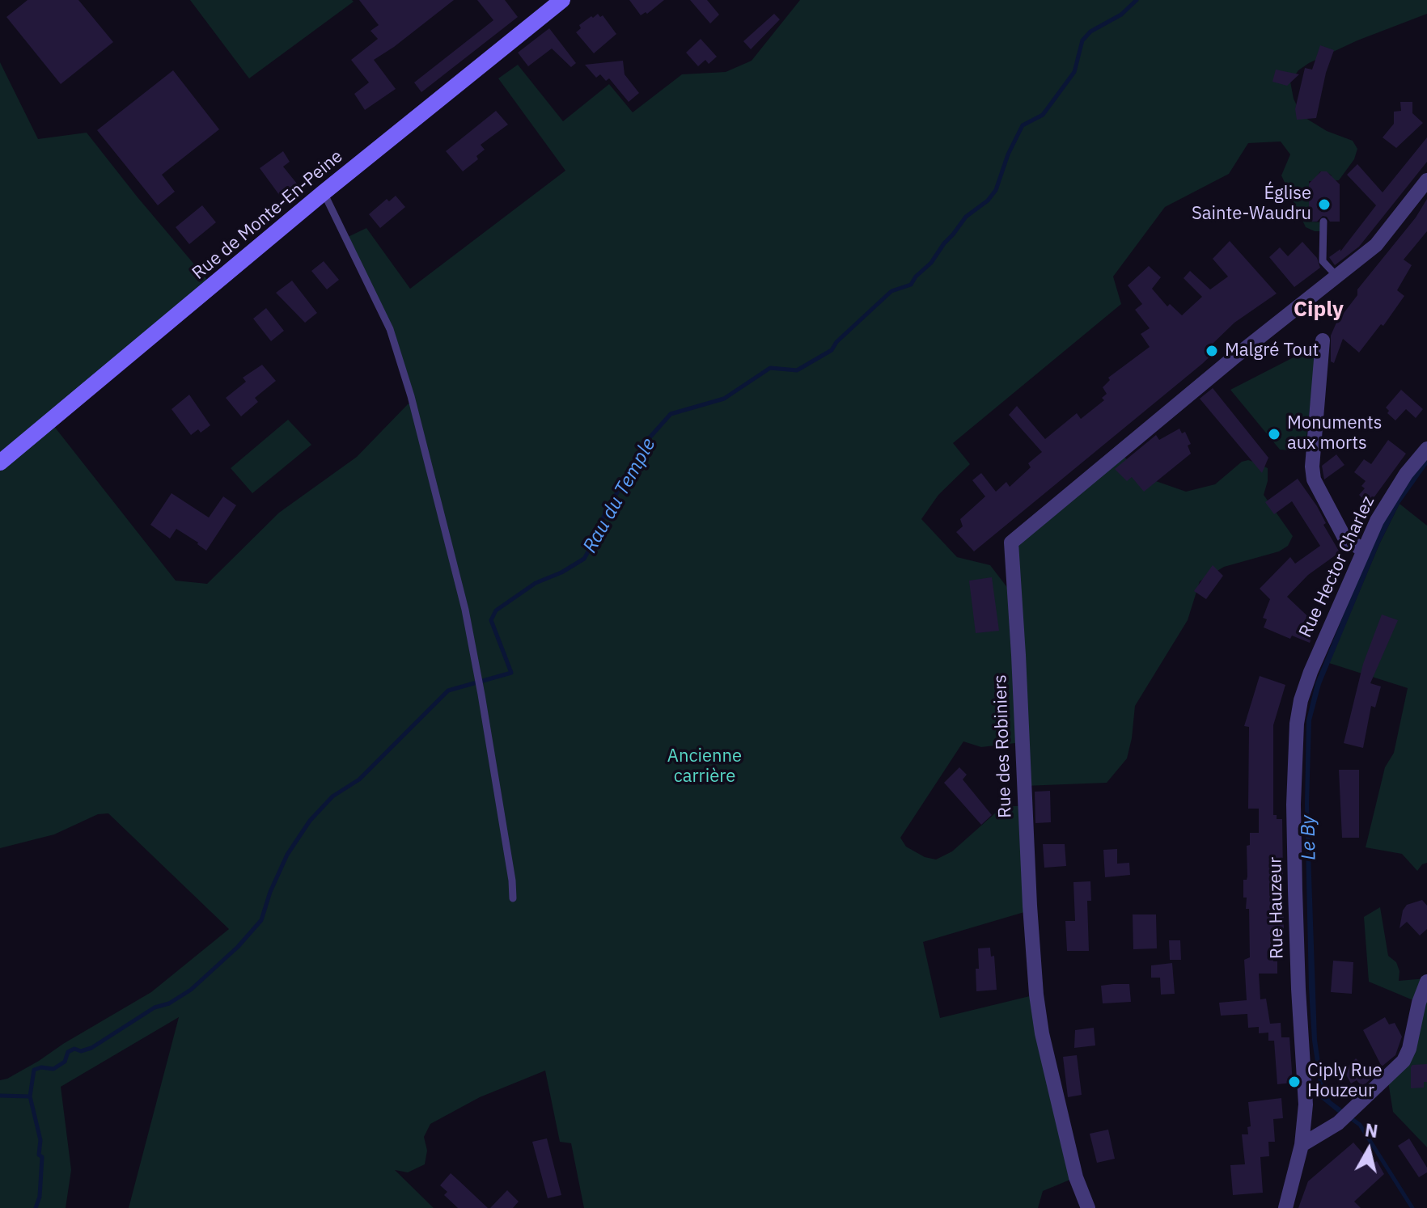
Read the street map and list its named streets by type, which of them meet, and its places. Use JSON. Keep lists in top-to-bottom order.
{
  "streets": {
    "main road": ["Rue de Monte-En-Peine"],
    "street": ["Rue Hector Charlez", "Rue des Robiniers", "Rue Hauzeur"]
  },
  "crossings": [
    ["Rue Hector Charlez", "Rue Hauzeur"]
  ],
  "districts": ["Ciply"],
  "water": ["Rau du Temple", "Le By"],
  "parks": ["Ancienne carrière"],
  "places": [
    "Église Sainte-Waudru",
    "Malgré Tout",
    "Monuments aux morts",
    "Ciply Rue Houzeur"
  ],
  "north": "top"
}
